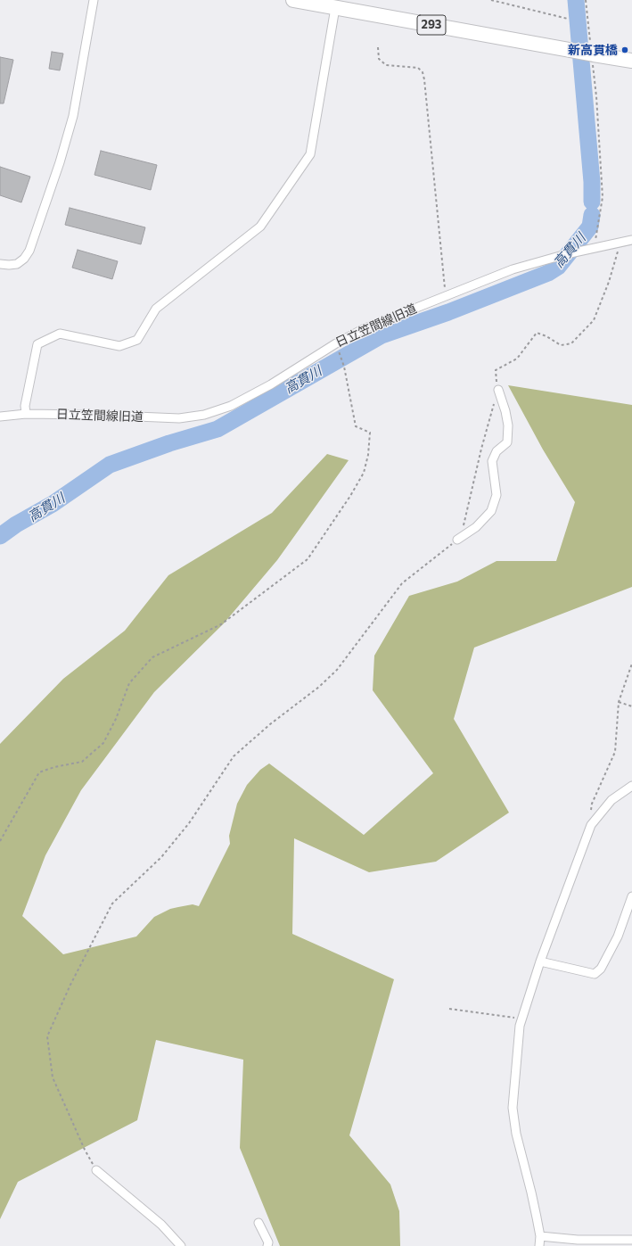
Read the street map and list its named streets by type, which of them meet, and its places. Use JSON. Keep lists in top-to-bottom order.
{
  "streets": {
    "highway": ["293"],
    "street": ["日立笠間線旧道"]
  },
  "water": ["高貫川"],
  "places": ["新高貫橋"]
}
